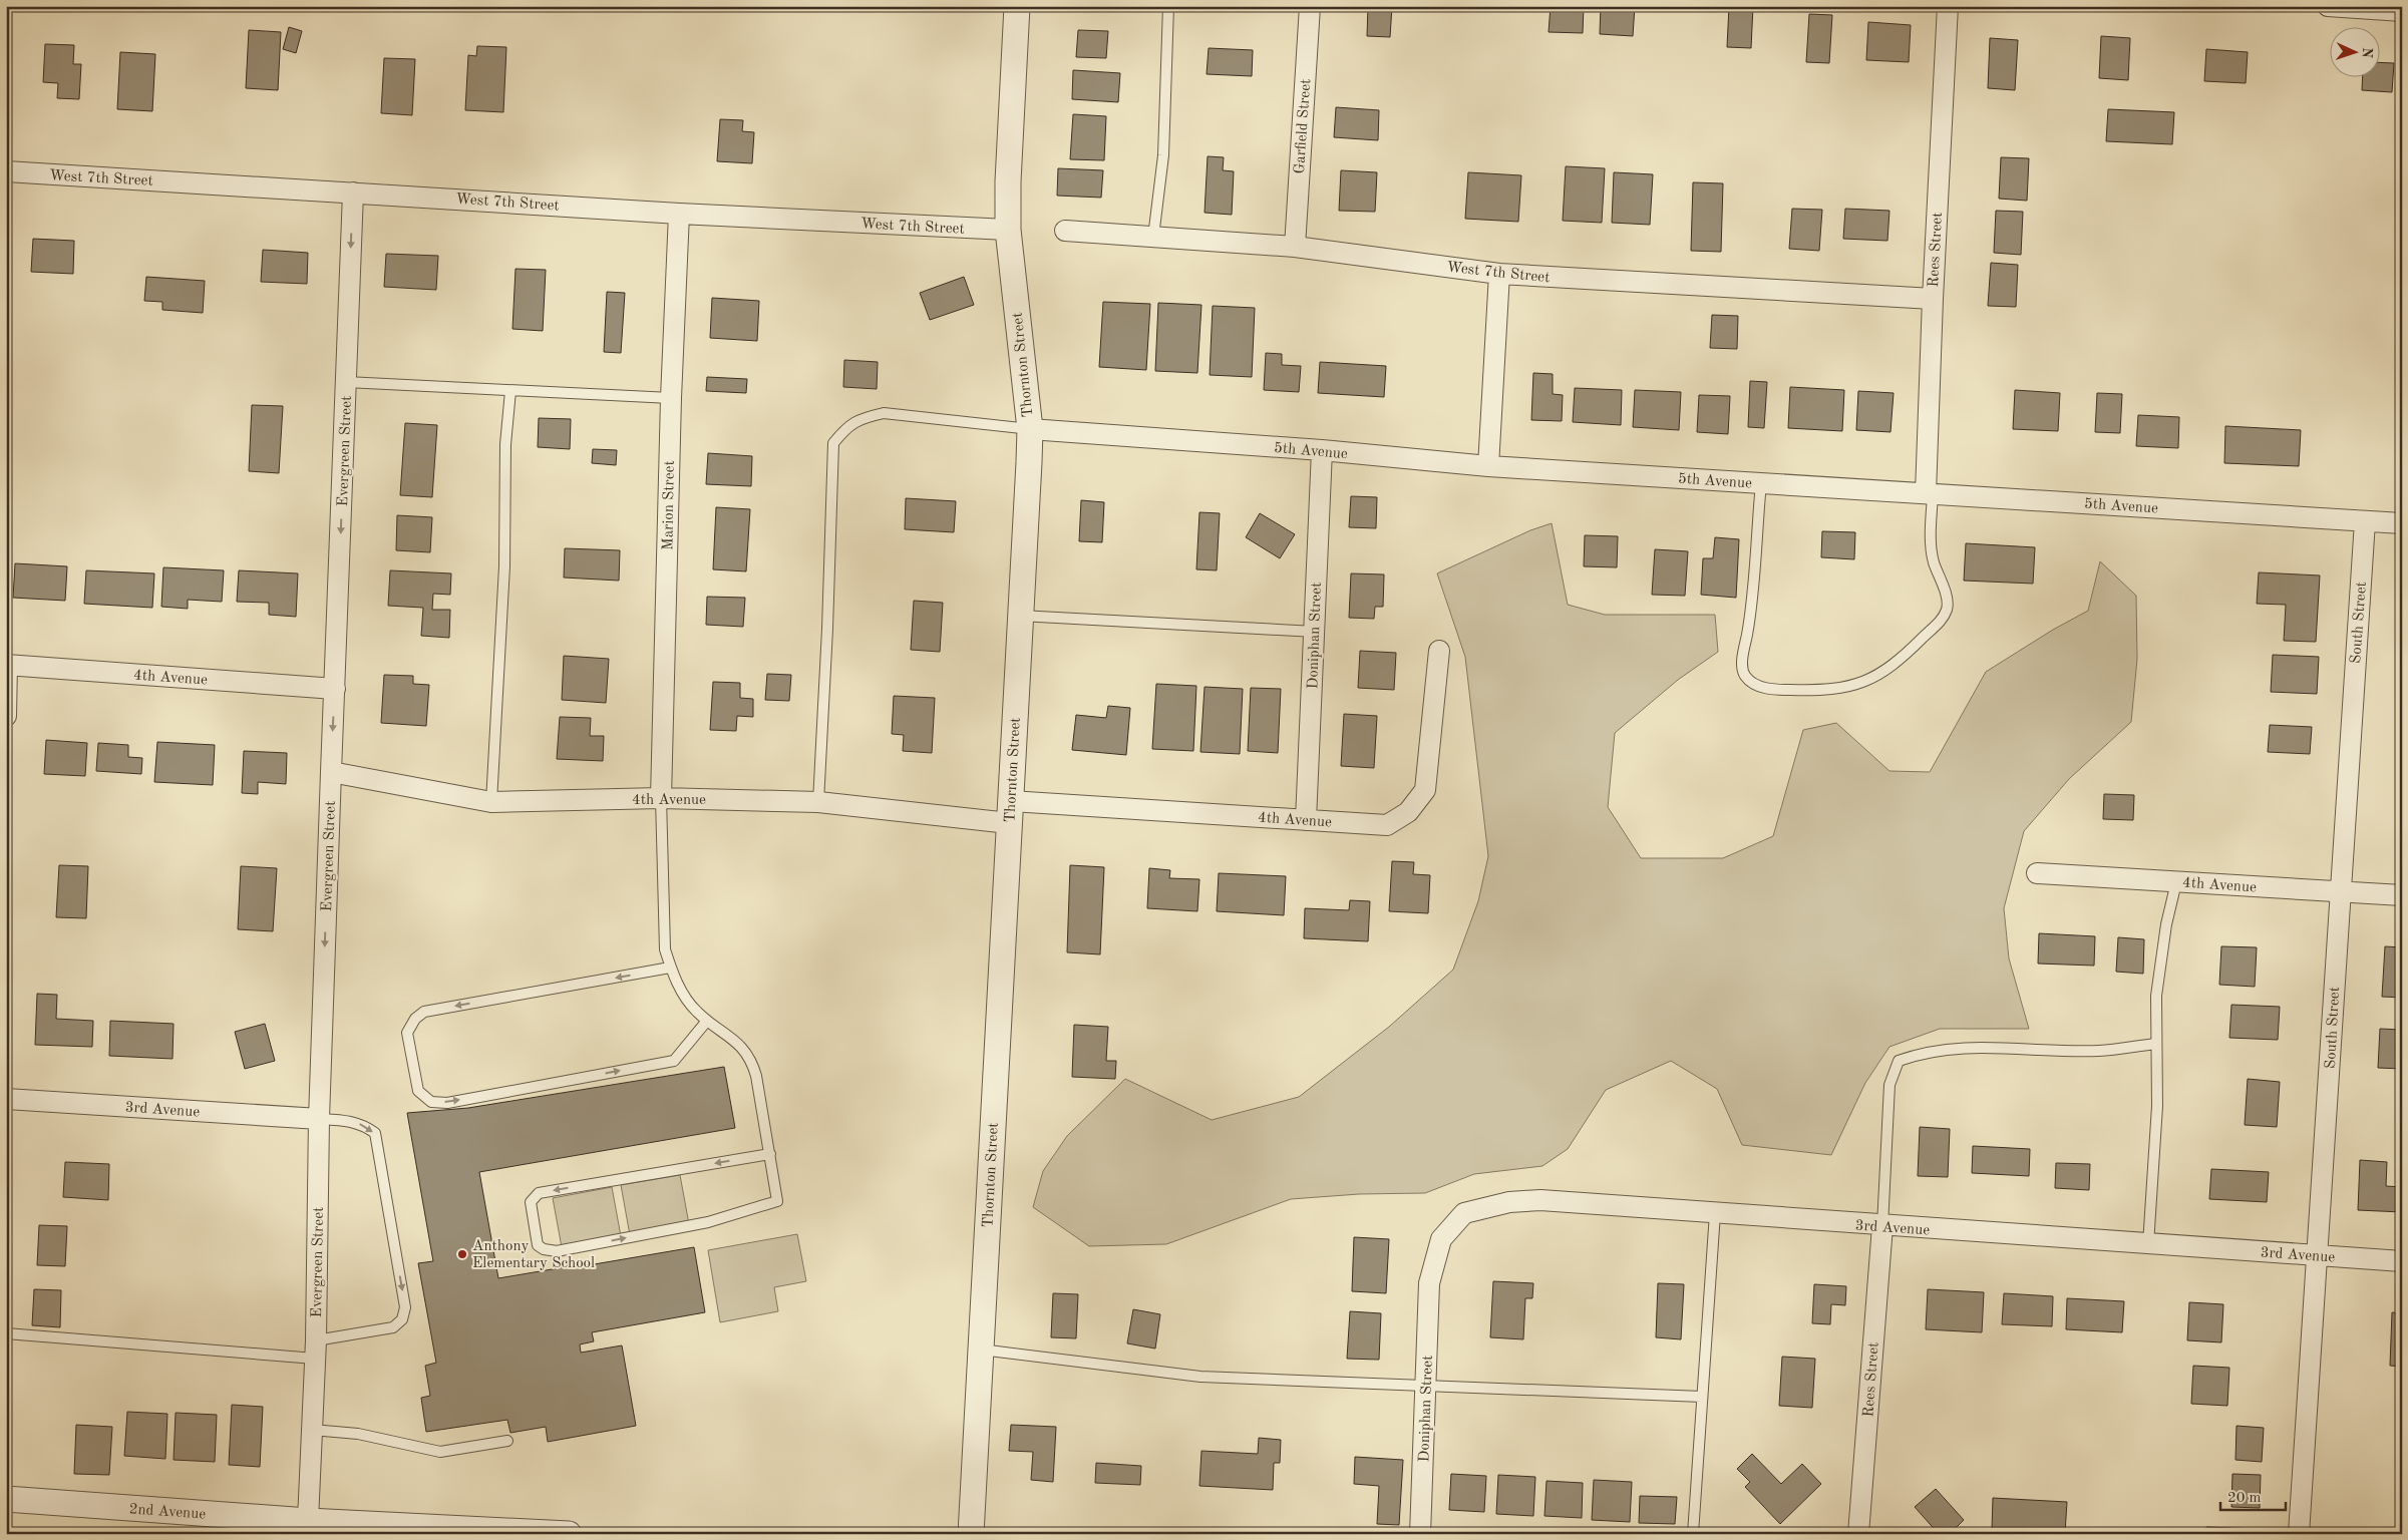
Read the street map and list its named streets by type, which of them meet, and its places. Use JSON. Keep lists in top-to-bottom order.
{
  "streets": {
    "street": [
      "Garfield Street",
      "West 7th Street",
      "Rees Street",
      "Thornton Street",
      "5th Avenue",
      "Evergreen Street",
      "Marion Street",
      "South Street",
      "Doniphan Street",
      "4th Avenue",
      "3rd Avenue",
      "2nd Avenue"
    ]
  },
  "crossings": [
    ["Garfield Street", "West 7th Street"],
    ["West 7th Street", "Rees Street"],
    ["West 7th Street", "Thornton Street"],
    ["West 7th Street", "Evergreen Street"],
    ["West 7th Street", "Marion Street"],
    ["Rees Street", "5th Avenue"],
    ["Rees Street", "3rd Avenue"],
    ["Thornton Street", "5th Avenue"],
    ["Thornton Street", "4th Avenue"],
    ["5th Avenue", "South Street"],
    ["5th Avenue", "Doniphan Street"],
    ["Evergreen Street", "4th Avenue"],
    ["Evergreen Street", "3rd Avenue"],
    ["Evergreen Street", "2nd Avenue"],
    ["Marion Street", "4th Avenue"],
    ["South Street", "4th Avenue"],
    ["South Street", "3rd Avenue"],
    ["Doniphan Street", "4th Avenue"],
    ["Doniphan Street", "3rd Avenue"]
  ],
  "one_way": ["Evergreen Street"],
  "places": ["Anthony Elementary School"],
  "scale_bar": "20 m",
  "north": "right"
}
